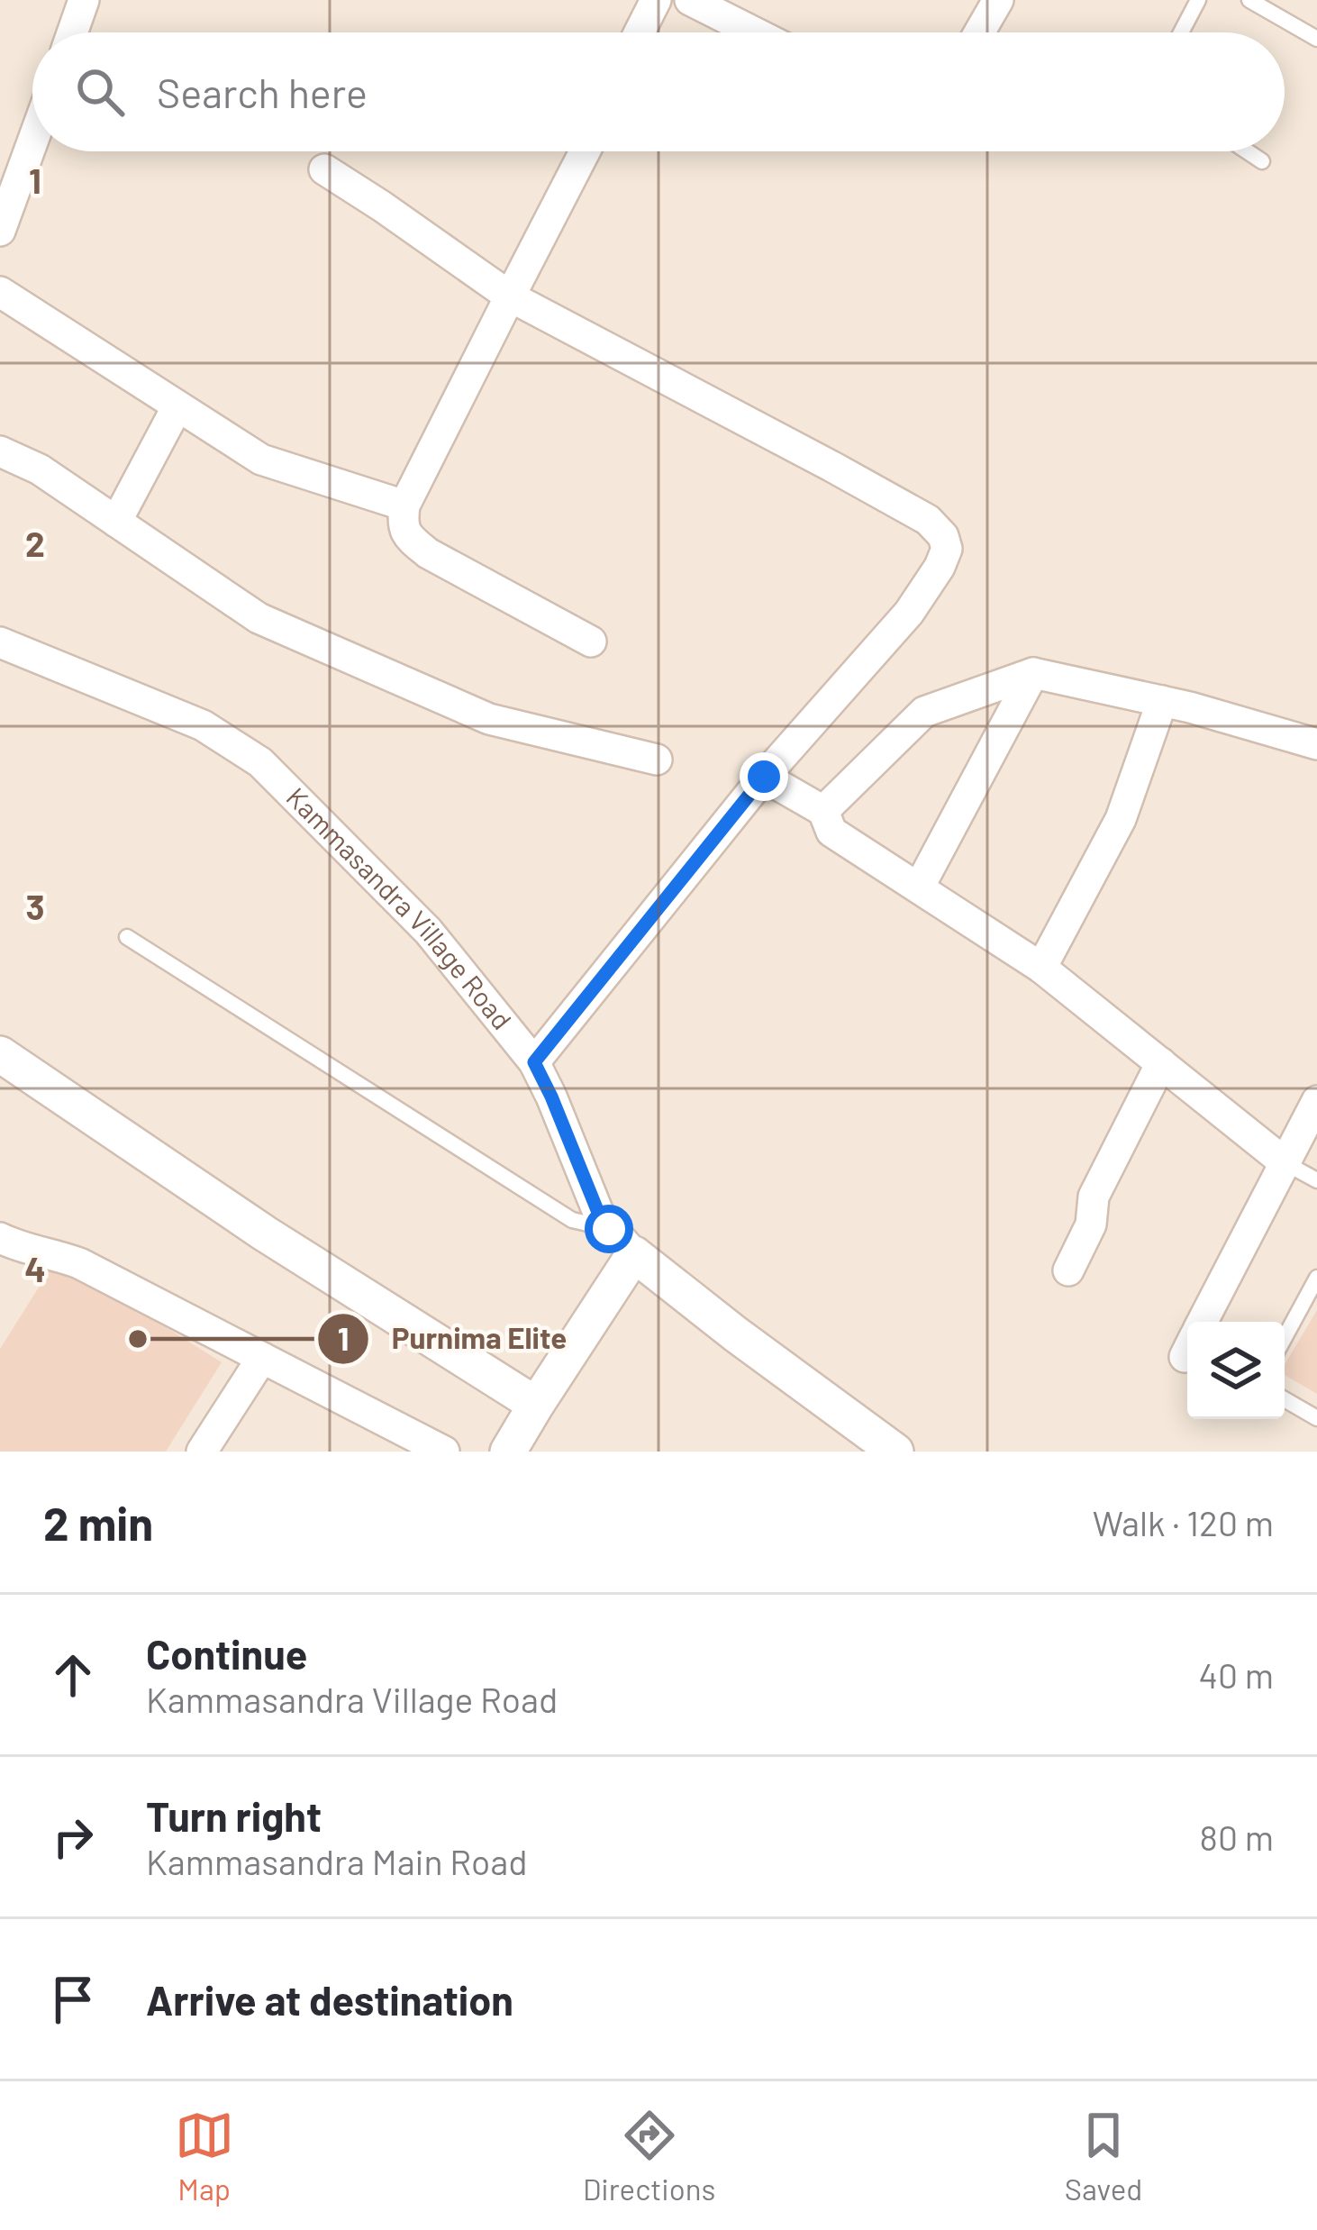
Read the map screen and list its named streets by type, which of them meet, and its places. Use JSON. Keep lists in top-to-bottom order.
{
  "streets": {
    "street": ["Kammasandra Village Road"]
  },
  "places": ["Purnima Elite"],
  "page": {
    "search": "Search here",
    "heading": ["2 min", "Walk · 120 m"],
    "list": [
      ["Continue", "Kammasandra Village Road", "40 m"],
      ["Turn right", "Kammasandra Main Road", "80 m"],
      "Arrive at destination"
    ],
    "nav": ["Map", "Directions", "Saved"]
  },
  "grid": {
    "rows": [
      "1",
      "2",
      "3",
      "4"
    ]
  }
}
